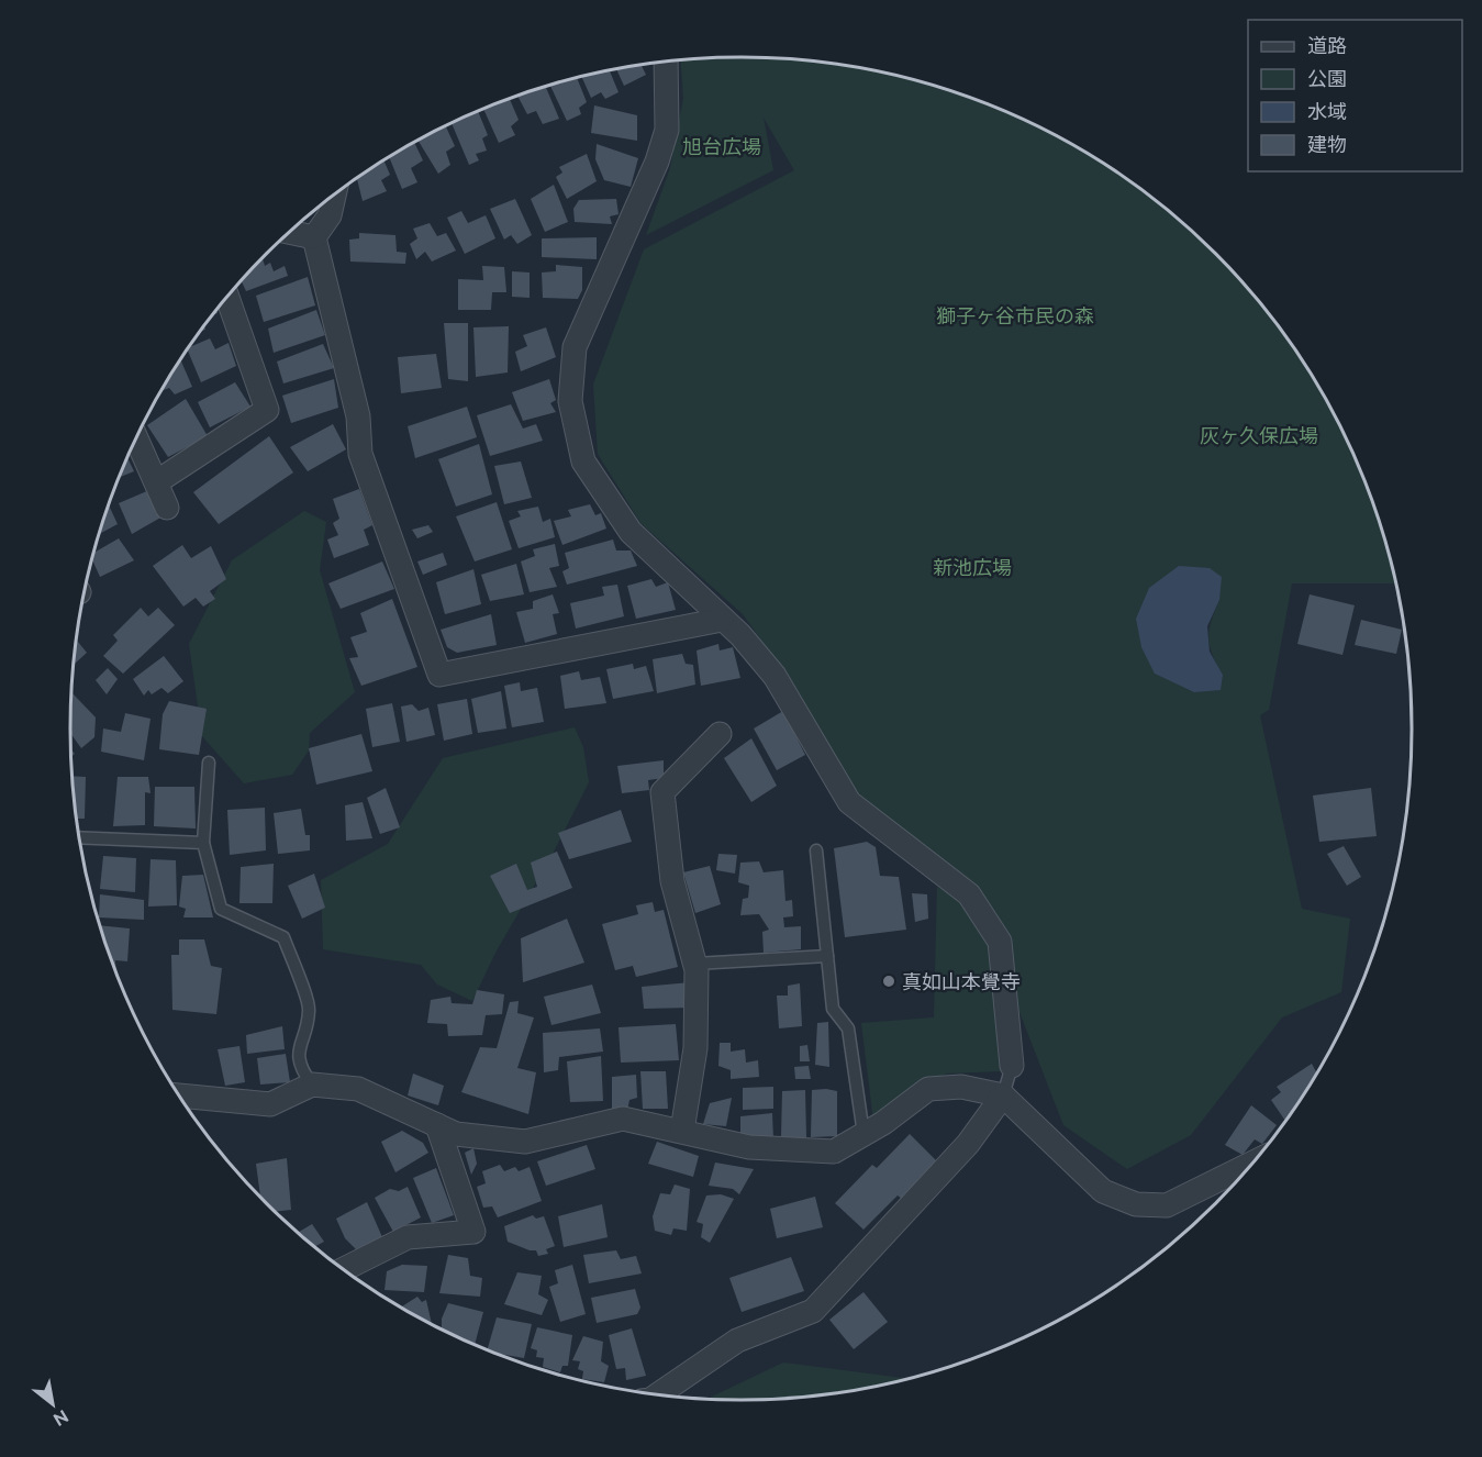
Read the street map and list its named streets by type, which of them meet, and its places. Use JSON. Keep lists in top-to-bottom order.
{
  "parks": [
    "旭台広場",
    "獅子ヶ谷市民の森",
    "灰ヶ久保広場",
    "新池広場"
  ],
  "places": ["真如山本覺寺"],
  "legend": [
    "道路",
    "公園",
    "水域",
    "建物"
  ],
  "north": "bottom right"
}
